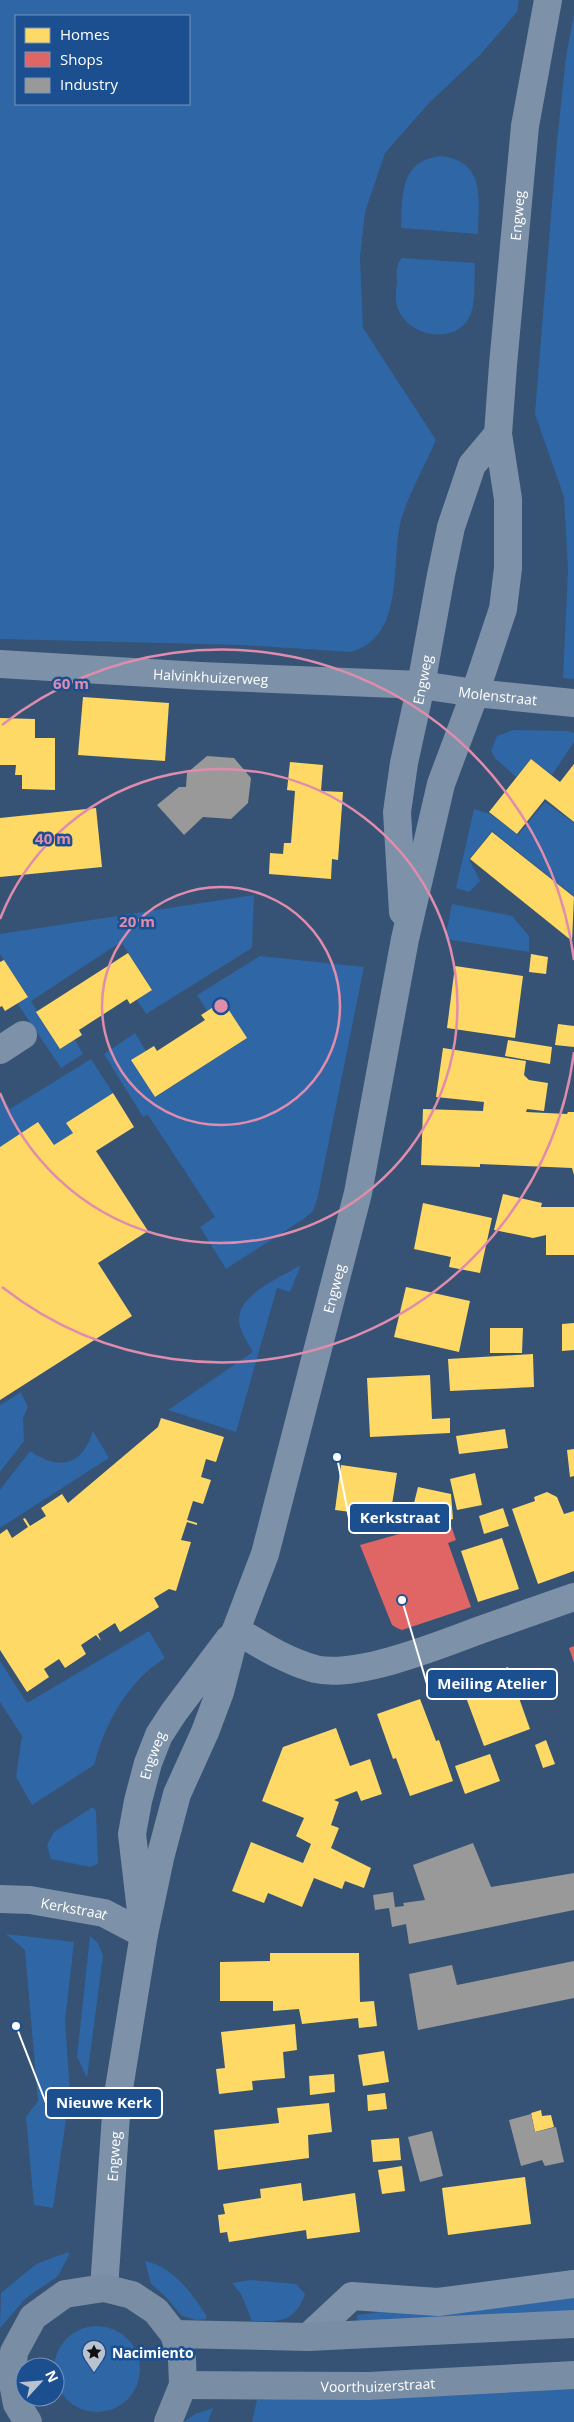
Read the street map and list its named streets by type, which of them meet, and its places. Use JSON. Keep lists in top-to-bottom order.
{
  "streets": {
    "main road": ["Voorthuizerstraat"],
    "street": [
      "Engweg",
      "Halvinkhuizerweg",
      "Molenstraat",
      "Kerkstraat"
    ]
  },
  "crossings": [
    ["Engweg", "Halvinkhuizerweg"],
    ["Engweg", "Molenstraat"],
    ["Engweg", "Kerkstraat"],
    ["Halvinkhuizerweg", "Molenstraat"]
  ],
  "places": {
    "other": ["Kerkstraat", "Meiling Atelier", "Nieuwe Kerk"],
    "place": ["Nacimiento"]
  },
  "legend": ["Homes", "Shops", "Industry"],
  "north": "top right",
  "rings": ["60 m", "40 m", "20 m"]
}
